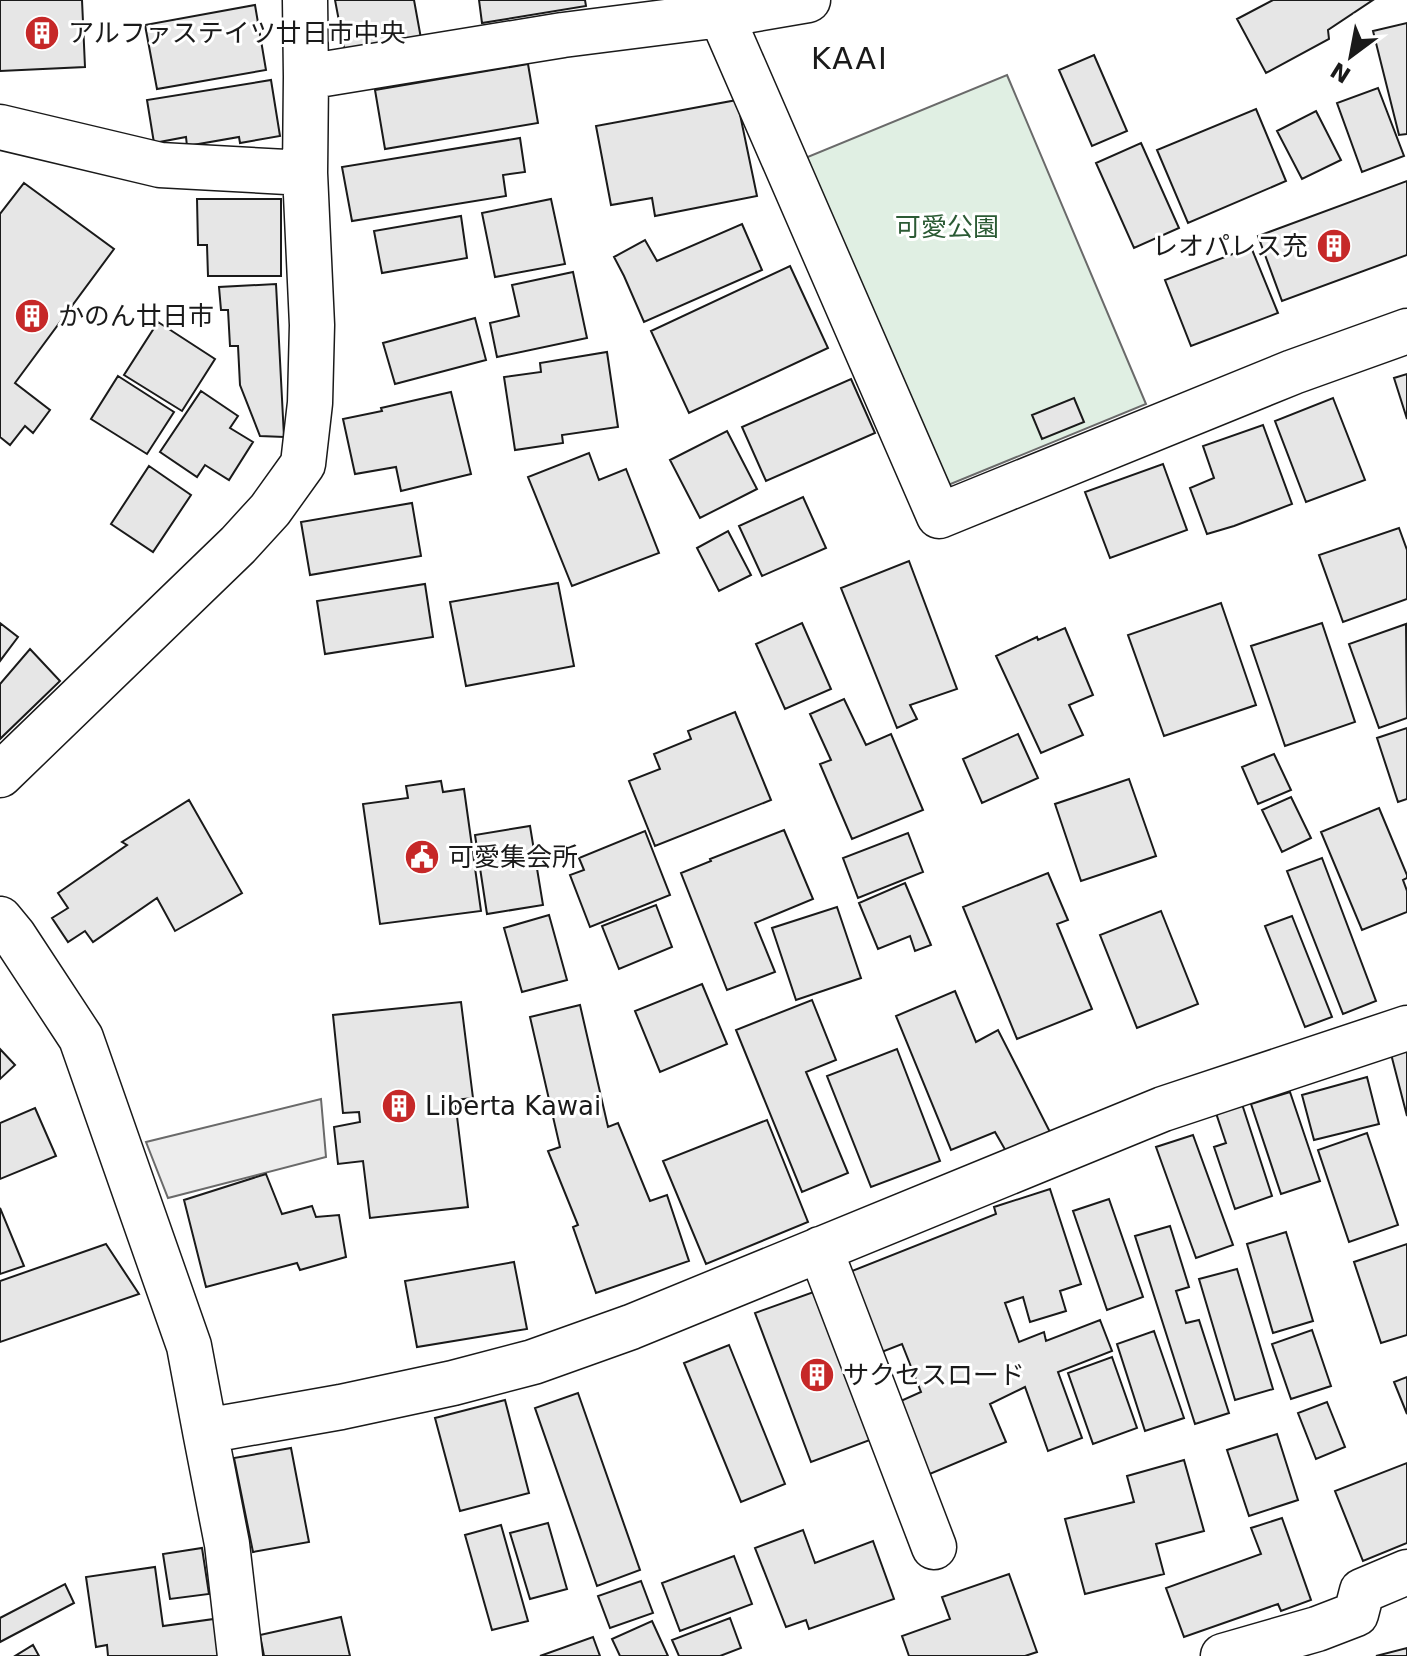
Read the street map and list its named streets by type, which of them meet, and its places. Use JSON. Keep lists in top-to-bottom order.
{
  "districts": ["KAAI"],
  "parks": ["可愛公園"],
  "places": {
    "building": [
      "アルファステイツ廿日市中央",
      "レオパレス充",
      "かのん廿日市",
      "Liberta Kawai",
      "サクセスロード"
    ],
    "public building": ["可愛集会所"]
  },
  "north": "bottom left"
}
